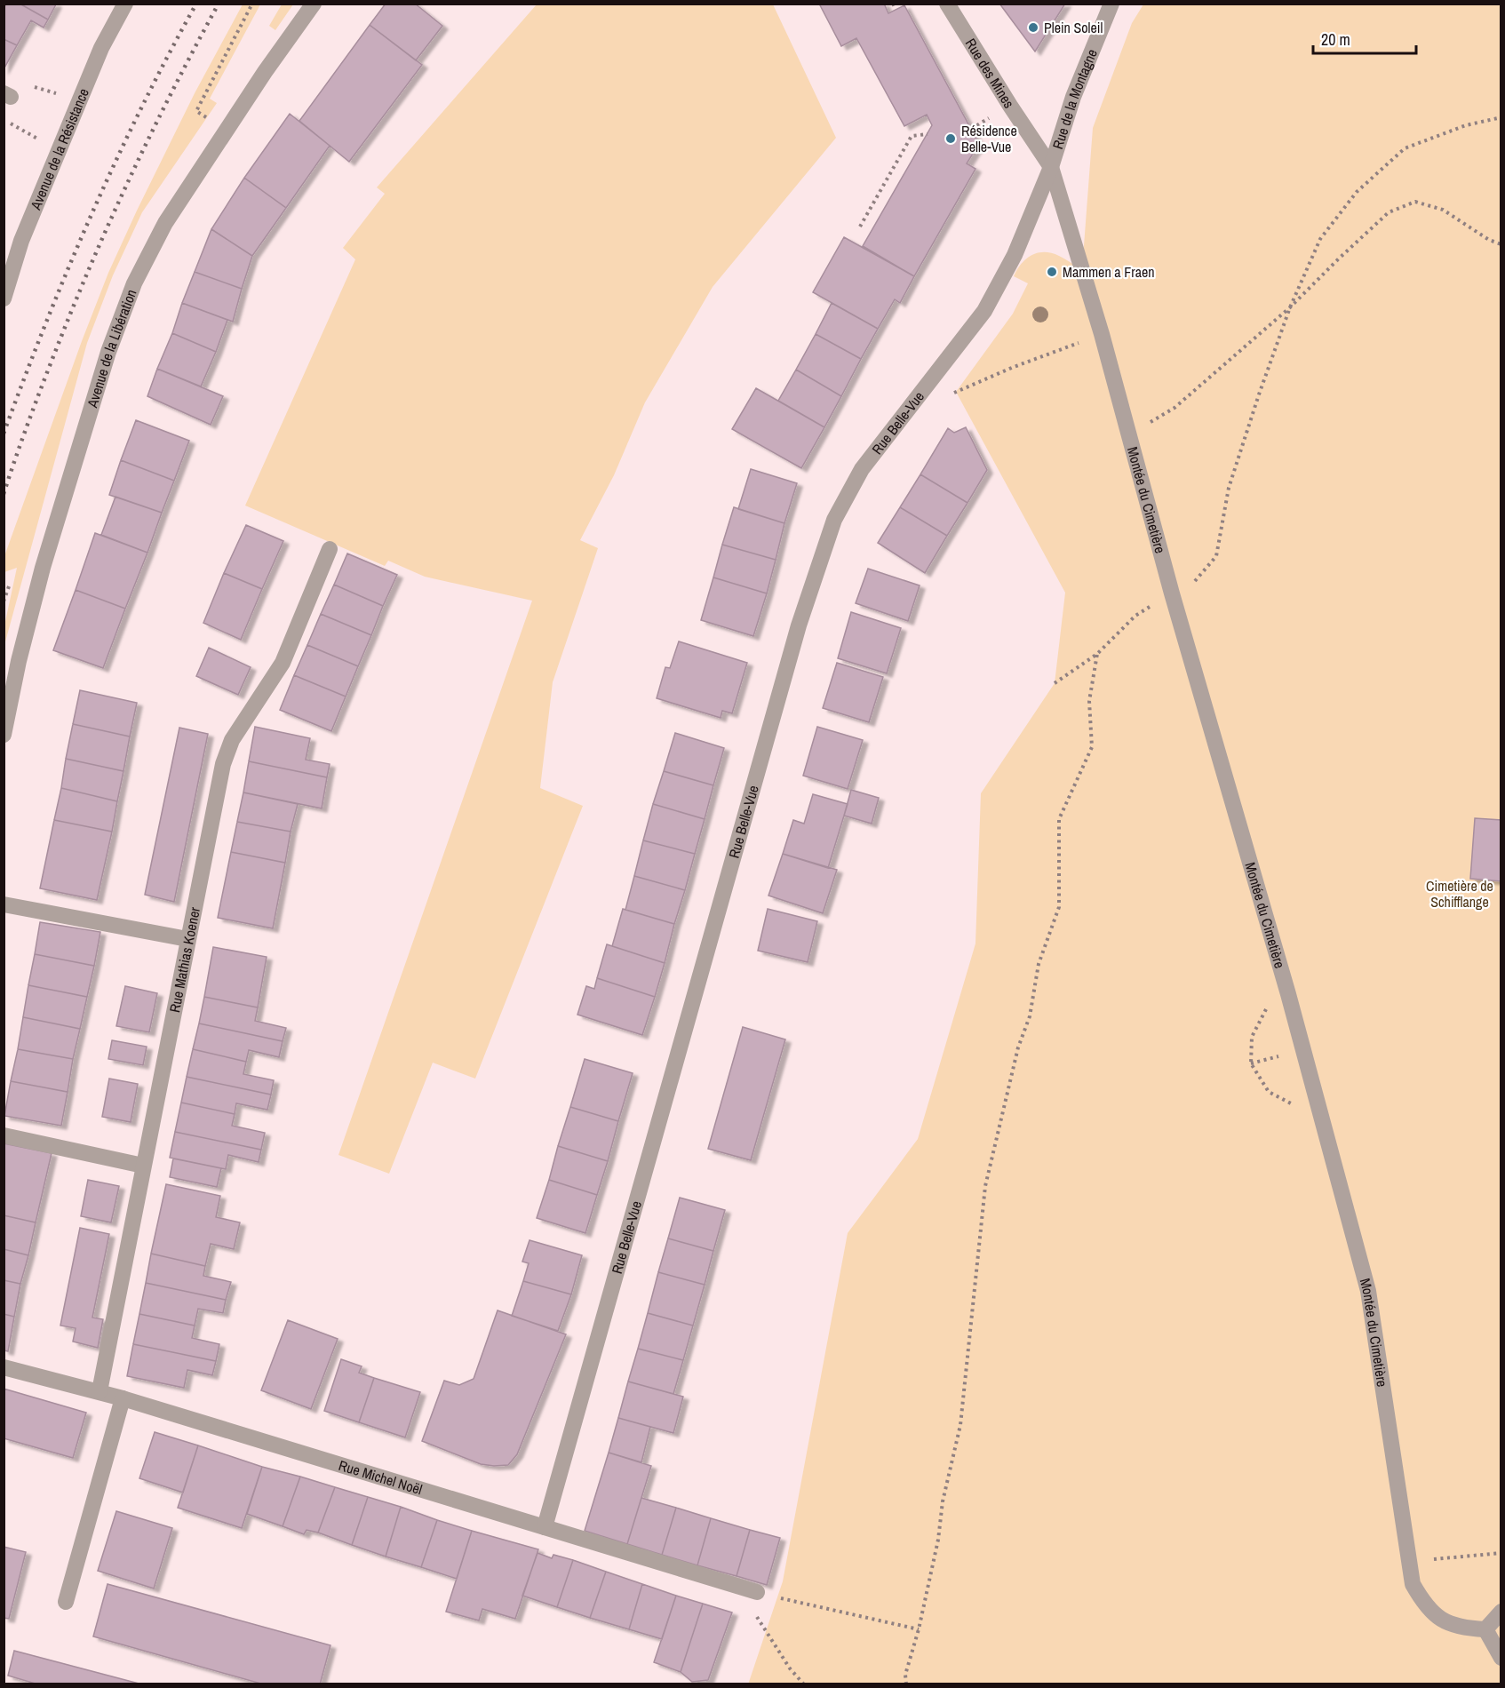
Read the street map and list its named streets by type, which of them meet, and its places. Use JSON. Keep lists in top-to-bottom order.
{
  "streets": {
    "street": [
      "Rue des Mines",
      "Rue de la Montagne",
      "Avenue de la Résistance",
      "Avenue de la Libération",
      "Rue Belle-Vue",
      "Montée du Cimetière",
      "Rue Mathias Koener",
      "Rue Michel Noël"
    ]
  },
  "crossings": [
    ["Rue des Mines", "Rue de la Montagne"],
    ["Rue des Mines", "Rue Belle-Vue"],
    ["Rue des Mines", "Montée du Cimetière"],
    ["Rue de la Montagne", "Rue Belle-Vue"],
    ["Rue de la Montagne", "Montée du Cimetière"],
    ["Rue Belle-Vue", "Montée du Cimetière"],
    ["Rue Belle-Vue", "Rue Michel Noël"],
    ["Rue Mathias Koener", "Rue Michel Noël"]
  ],
  "parks": ["Cimetière de Schifflange"],
  "places": ["Plein Soleil", "Résidence Belle-Vue", "Mammen a Fraen"],
  "scale_bar": "20 m"
}
